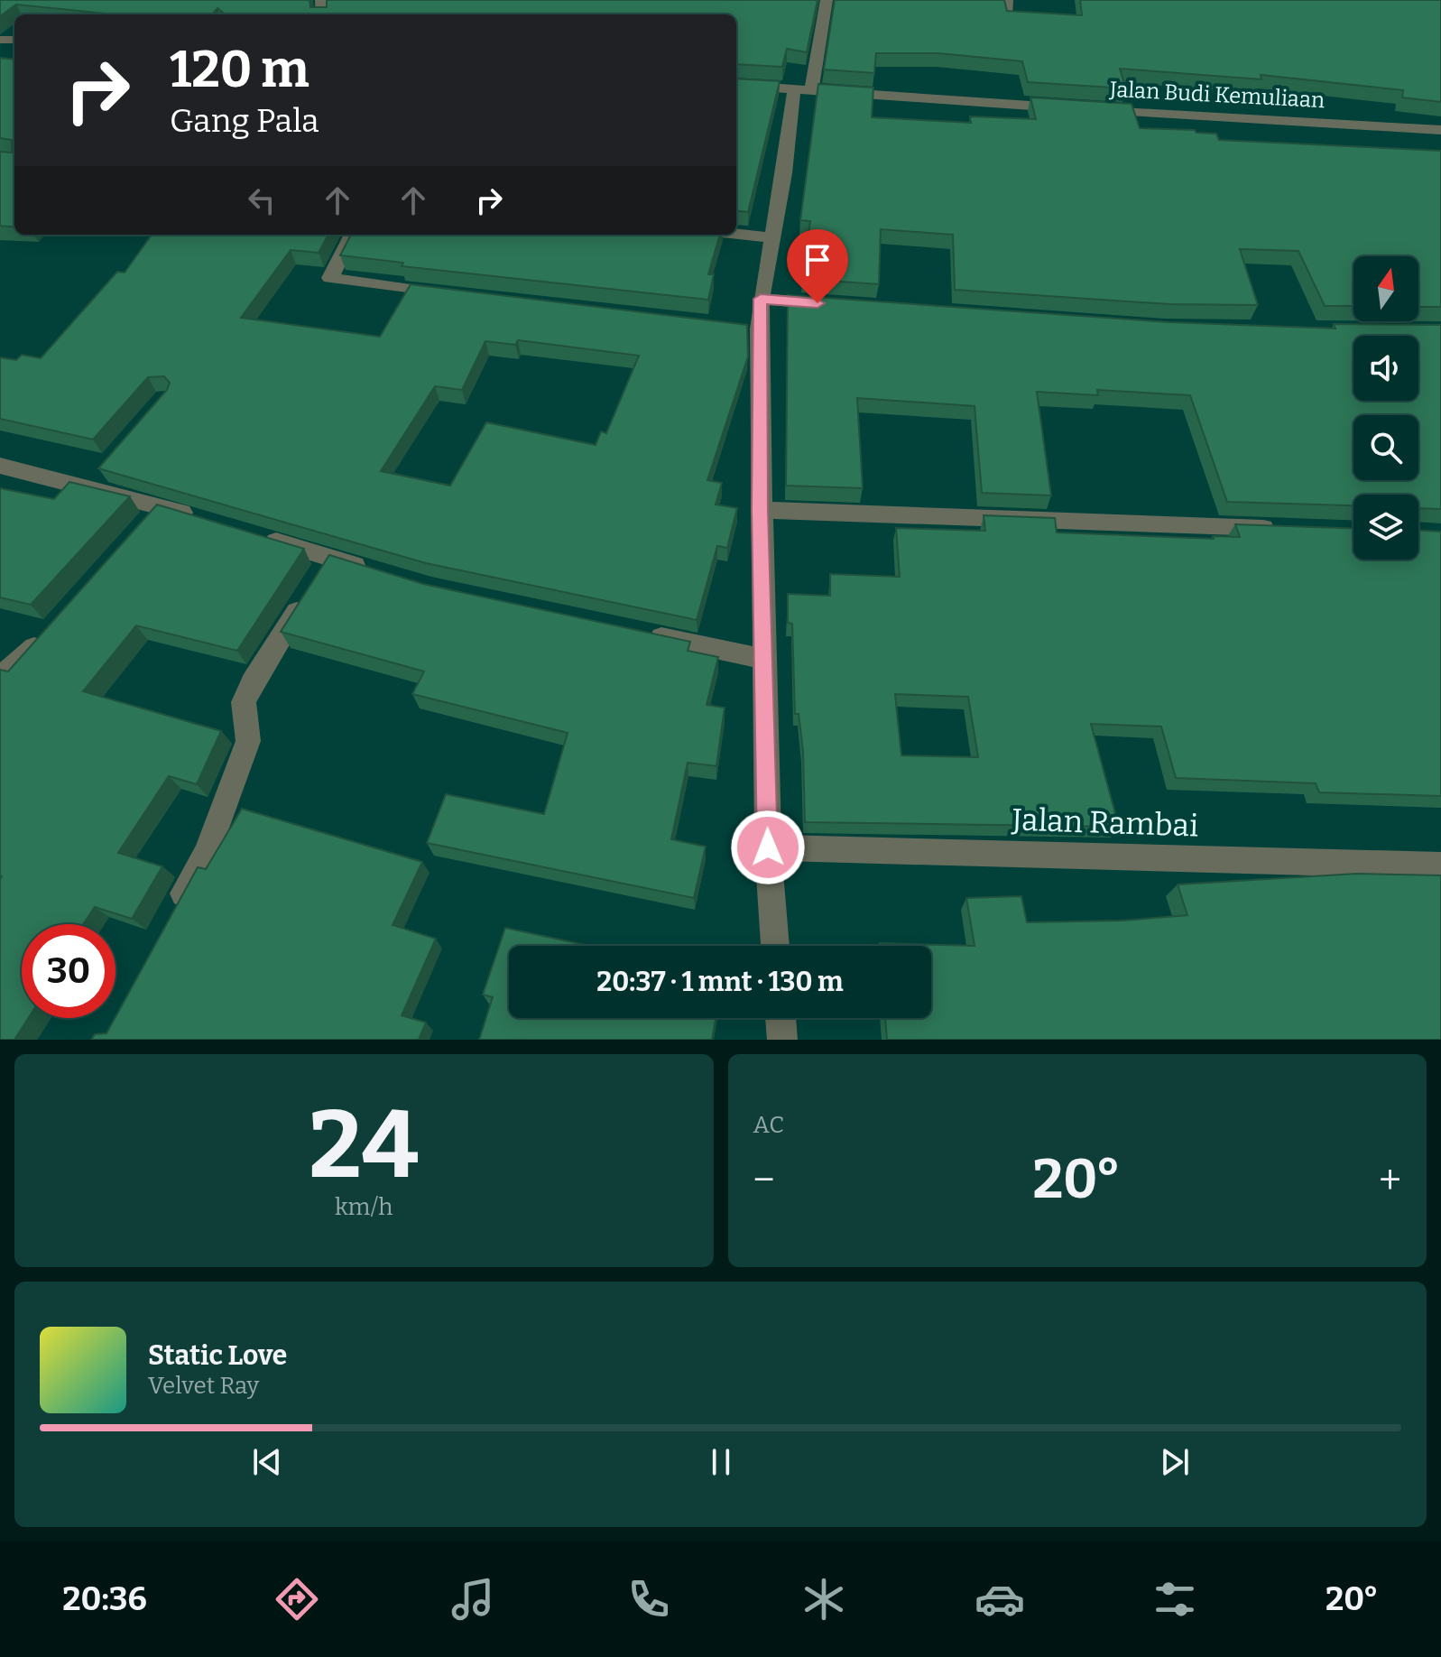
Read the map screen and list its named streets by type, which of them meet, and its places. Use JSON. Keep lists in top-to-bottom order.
{
  "streets": {
    "street": ["Jalan Budi Kemuliaan", "Jalan Rambai"]
  },
  "north": "top",
  "page": {
    "turn": ["120 m", "Gang Pala"],
    "limit": "30",
    "trip": "20:37 · 1 mnt · 130 m",
    "tile": [
      ["24", "km/h"],
      "AC"
    ],
    "heat": ["−", "20°", "+"],
    "song": ["Static Love", "Velvet Ray"],
    "tabs": ["20:36", "20°"]
  }
}
